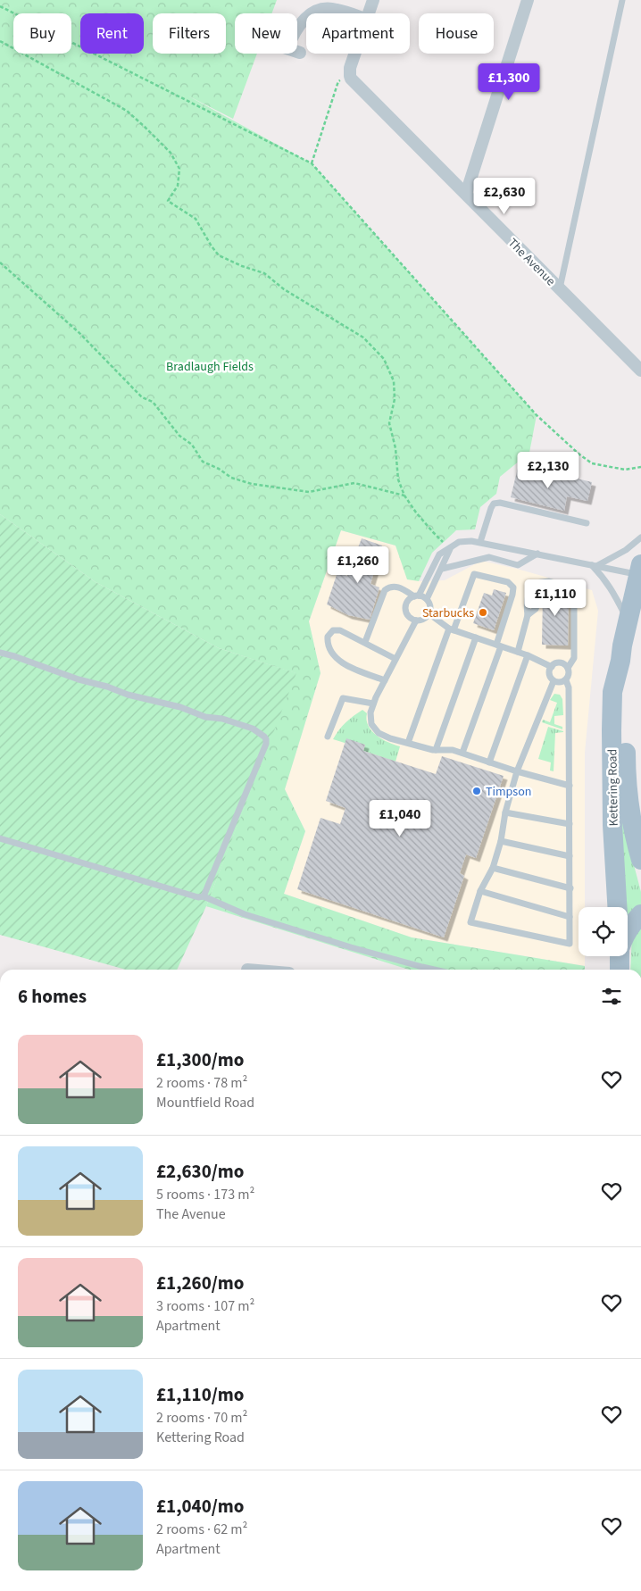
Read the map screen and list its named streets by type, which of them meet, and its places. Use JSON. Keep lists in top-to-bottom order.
{
  "streets": {
    "main road": ["Kettering Road"],
    "street": ["The Avenue"]
  },
  "parks": ["Bradlaugh Fields"],
  "places": ["Starbucks", "Timpson"],
  "page": {
    "chip": [
      "Buy",
      "Rent",
      "Filters",
      "New",
      "Apartment",
      "House"
    ],
    "price": [
      "£1,300",
      "£2,630",
      "£2,130",
      "£1,260",
      "£1,110",
      "£1,040"
    ],
    "heading": "6 homes",
    "list": [
      {
        "name": "£1,300/mo",
        "note": "2 rooms · 78 m² · Mountfield Road"
      },
      {
        "name": "£2,630/mo",
        "note": "5 rooms · 173 m² · The Avenue"
      },
      {
        "name": "£1,260/mo",
        "note": "3 rooms · 107 m² · Apartment"
      },
      {
        "name": "£1,110/mo",
        "note": "2 rooms · 70 m² · Kettering Road"
      },
      {
        "name": "£1,040/mo",
        "note": "2 rooms · 62 m² · Apartment"
      }
    ]
  }
}
